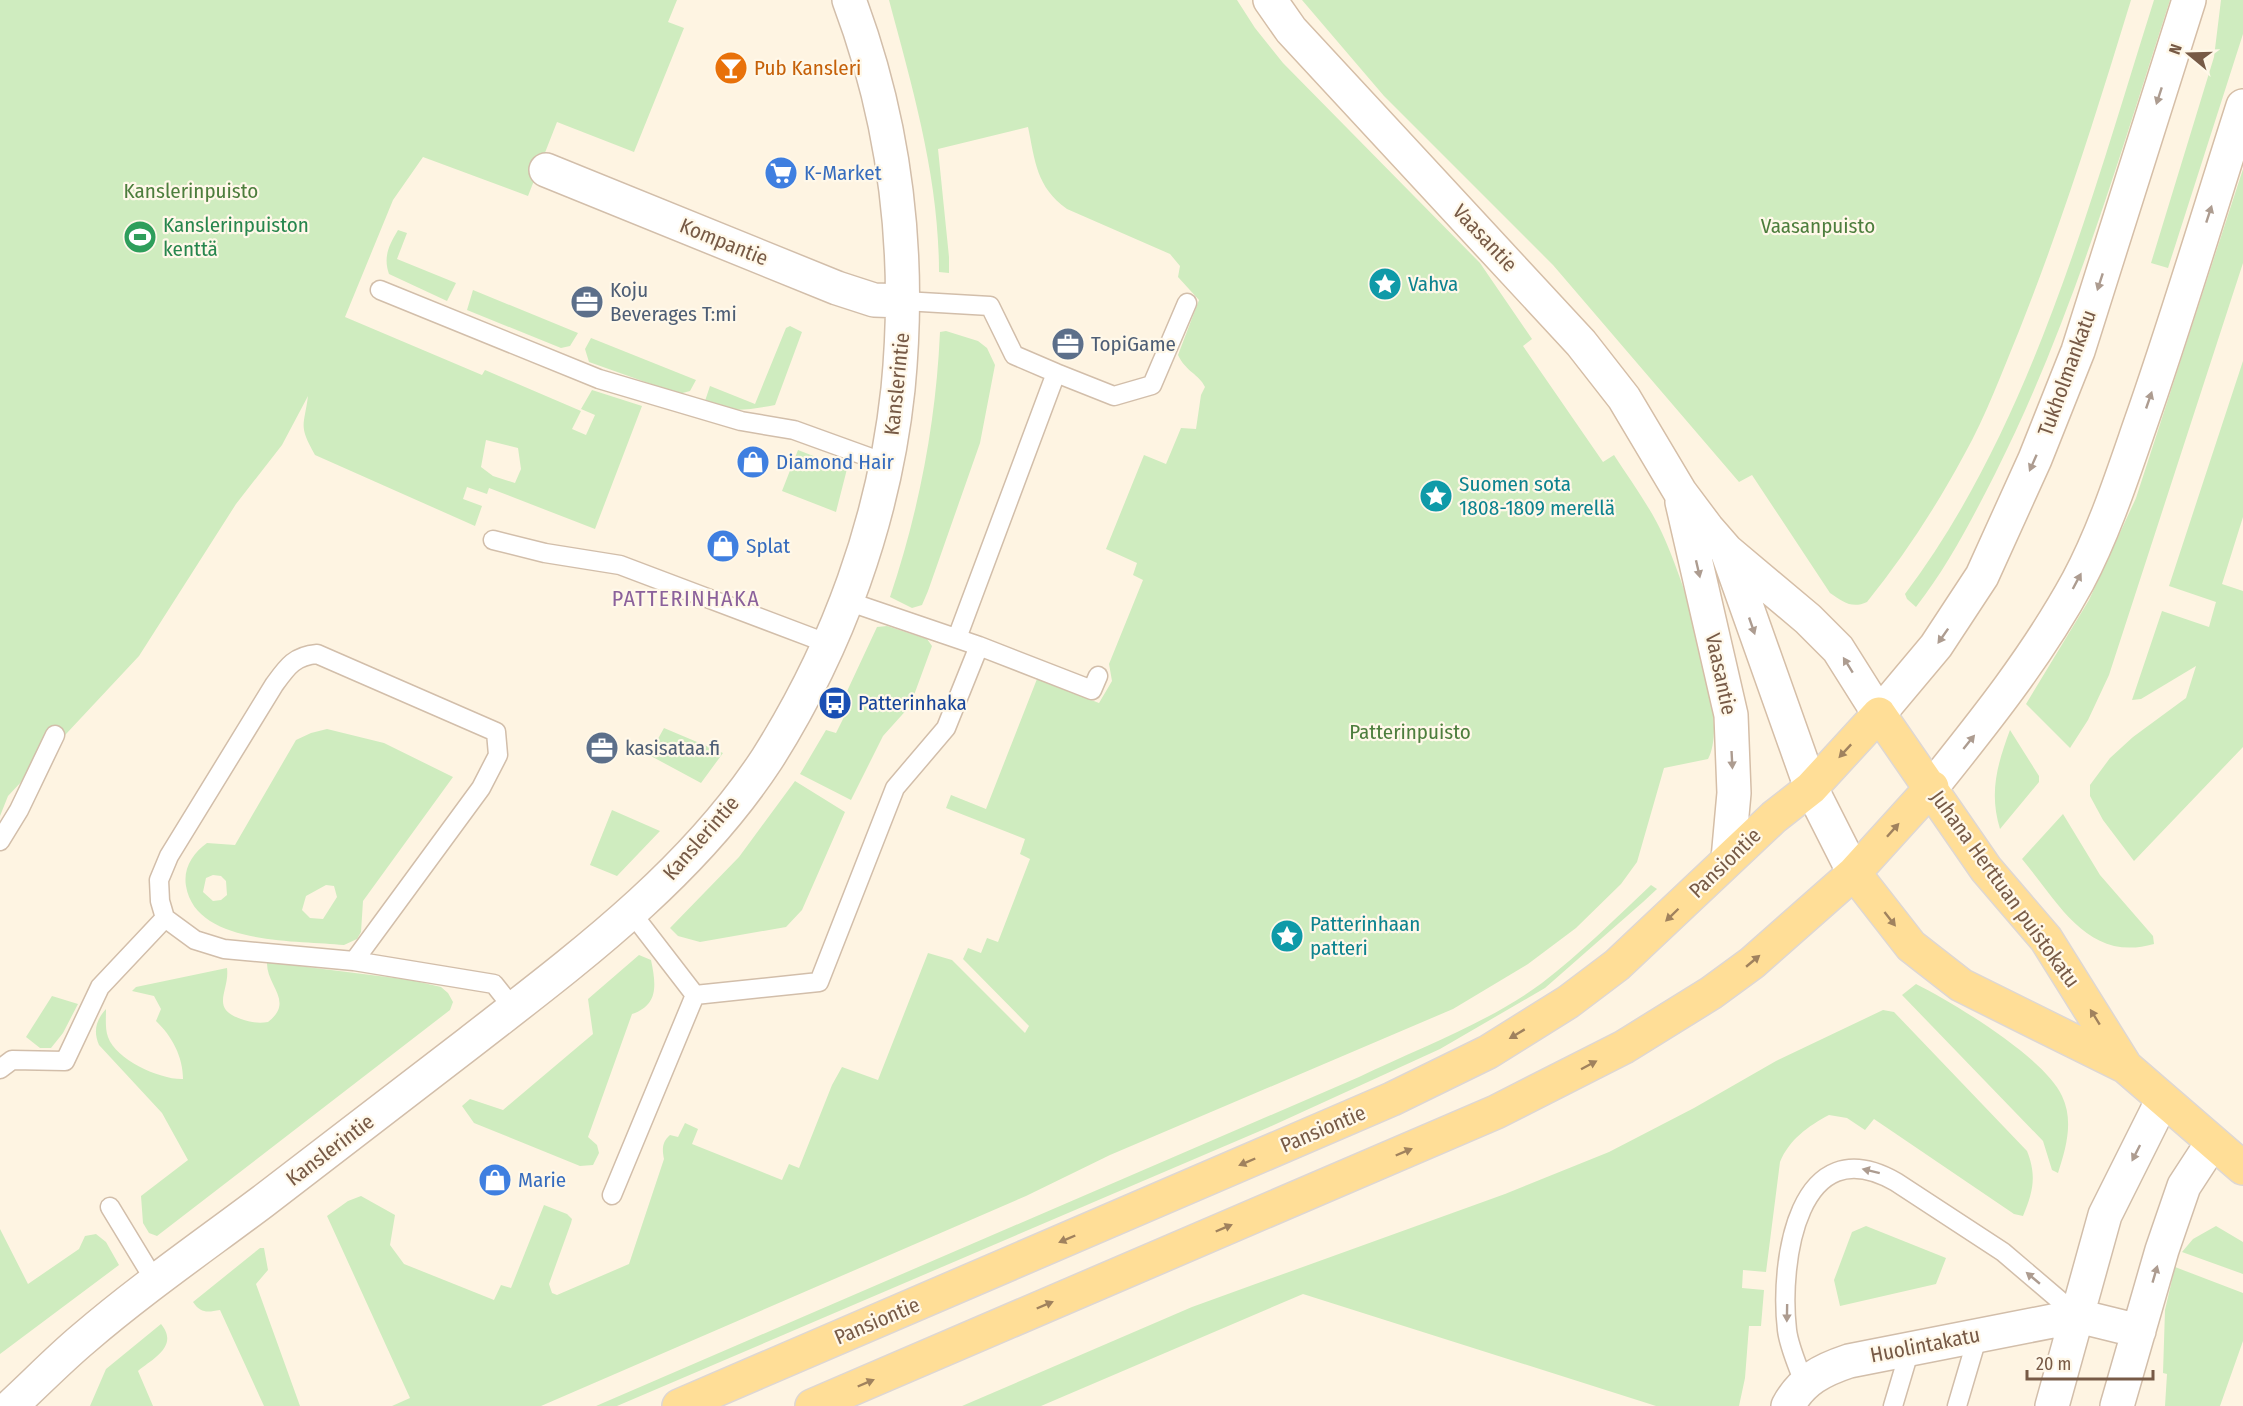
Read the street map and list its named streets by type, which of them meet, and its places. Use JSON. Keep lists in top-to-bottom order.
{
  "streets": {
    "main road": ["Pansiontie", "Juhana Herttuan puistokatu"],
    "street": [
      "Vaasantie",
      "Kompantie",
      "Tukholmankatu",
      "Kanslerintie",
      "Huolintakatu"
    ]
  },
  "crossings": [
    ["Vaasantie", "Tukholmankatu"],
    ["Vaasantie", "Pansiontie"],
    ["Vaasantie", "Juhana Herttuan puistokatu"],
    ["Kompantie", "Kanslerintie"],
    ["Tukholmankatu", "Pansiontie"],
    ["Tukholmankatu", "Juhana Herttuan puistokatu"],
    ["Pansiontie", "Juhana Herttuan puistokatu"]
  ],
  "districts": ["PATTERINHAKA"],
  "parks": ["Kanslerinpuisto", "Vaasanpuisto", "Patterinpuisto"],
  "places": {
    "bar": ["Pub Kansleri"],
    "supermarket": ["K-Market"],
    "sports": ["Kanslerinpuiston kenttä"],
    "place": ["Vahva", "Suomen sota 1808-1809 merellä", "Patterinhaan patteri"],
    "office": ["Koju Beverages T:mi", "TopiGame", "kasisataa.fi"],
    "shop": ["Diamond Hair", "Splat", "Marie"],
    "bus stop": ["Patterinhaka"]
  },
  "scale_bar": "20 m",
  "north": "left"
}
